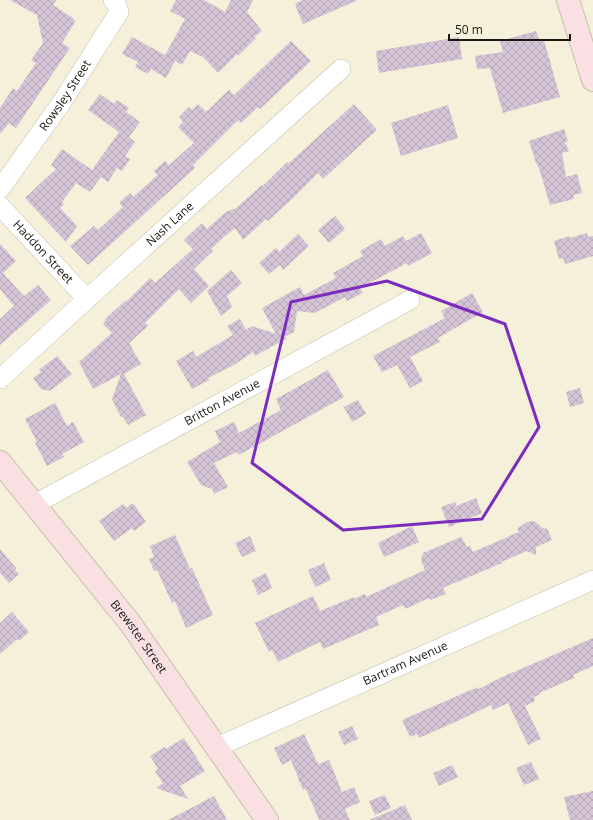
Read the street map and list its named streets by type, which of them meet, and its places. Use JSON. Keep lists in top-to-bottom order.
{
  "streets": {
    "street": [
      "Rowsley Street",
      "Nash Lane",
      "Haddon Street",
      "Britton Avenue",
      "Brewster Street",
      "Bartram Avenue"
    ]
  },
  "crossings": [
    ["Nash Lane", "Haddon Street"],
    ["Britton Avenue", "Brewster Street"],
    ["Brewster Street", "Bartram Avenue"]
  ],
  "scale_bar": "50 m"
}
